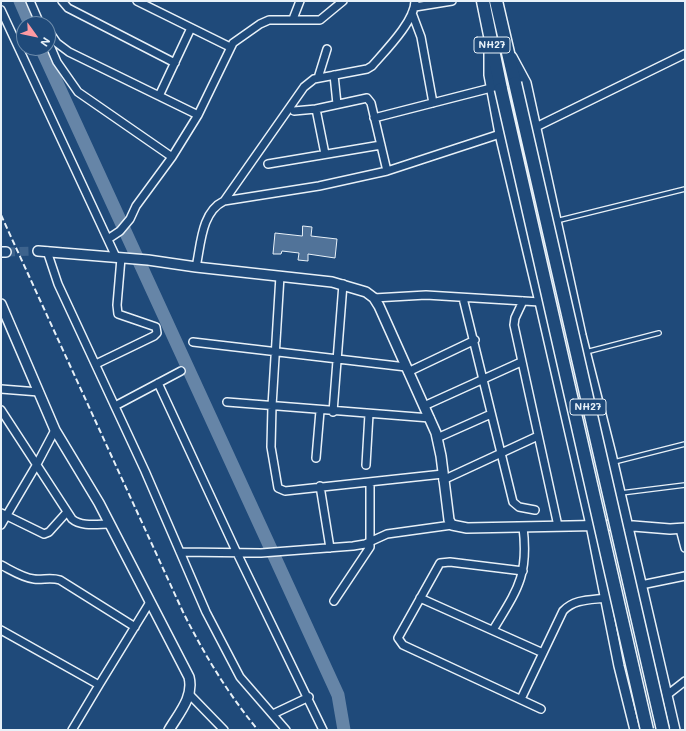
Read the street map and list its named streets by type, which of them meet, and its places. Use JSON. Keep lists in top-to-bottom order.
{
  "streets": {
    "highway": ["NH27"]
  },
  "north": "bottom right"
}
